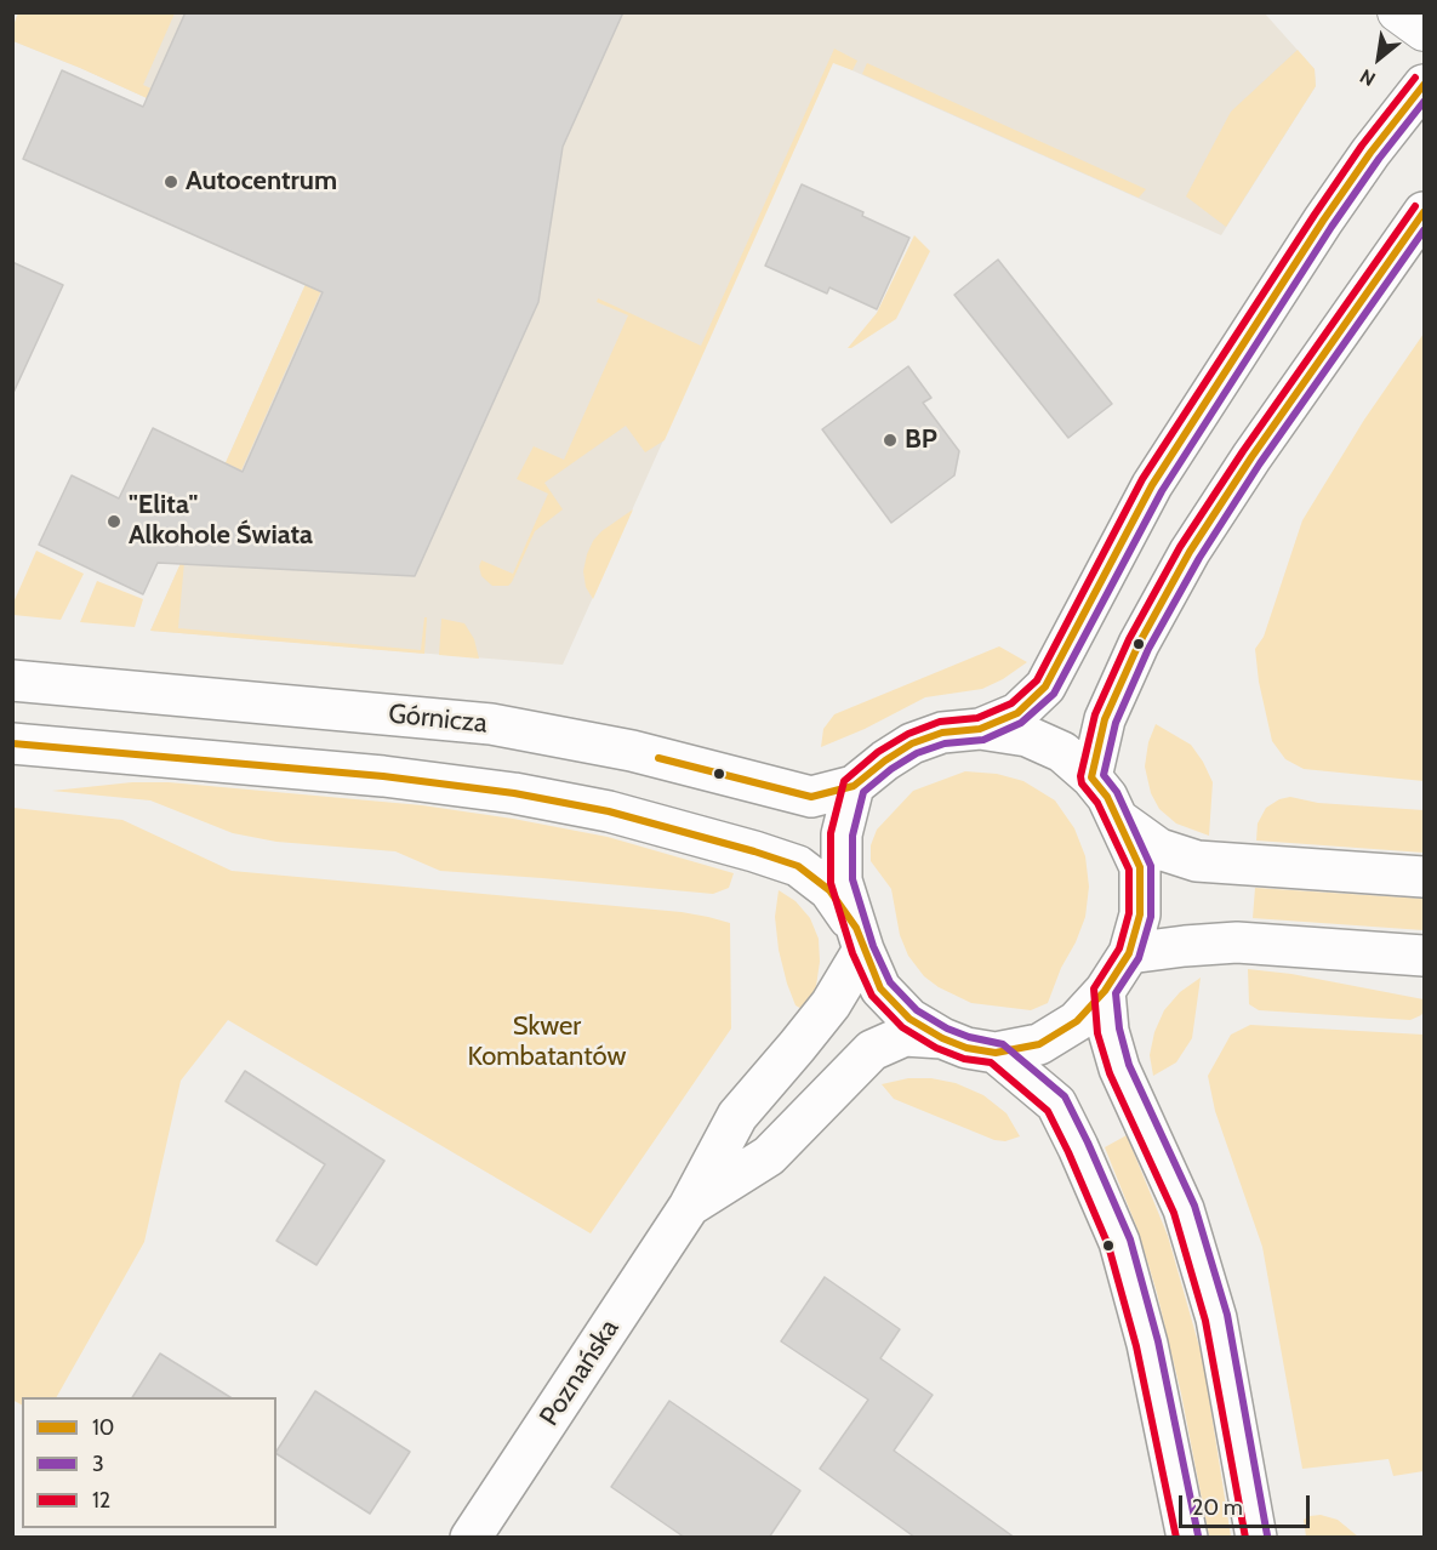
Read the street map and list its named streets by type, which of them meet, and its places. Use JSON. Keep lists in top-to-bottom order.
{
  "streets": {
    "main road": ["Górnicza", "Poznańska"]
  },
  "parks": ["Skwer Kombatantów"],
  "places": ["Autocentrum", "BP", "\"Elita\" Alkohole Świata"],
  "lines": ["transit line 12", "transit line 10", "transit line 3"],
  "legend": ["10", "3", "12"],
  "scale_bar": "20 m",
  "north": "bottom left"
}
